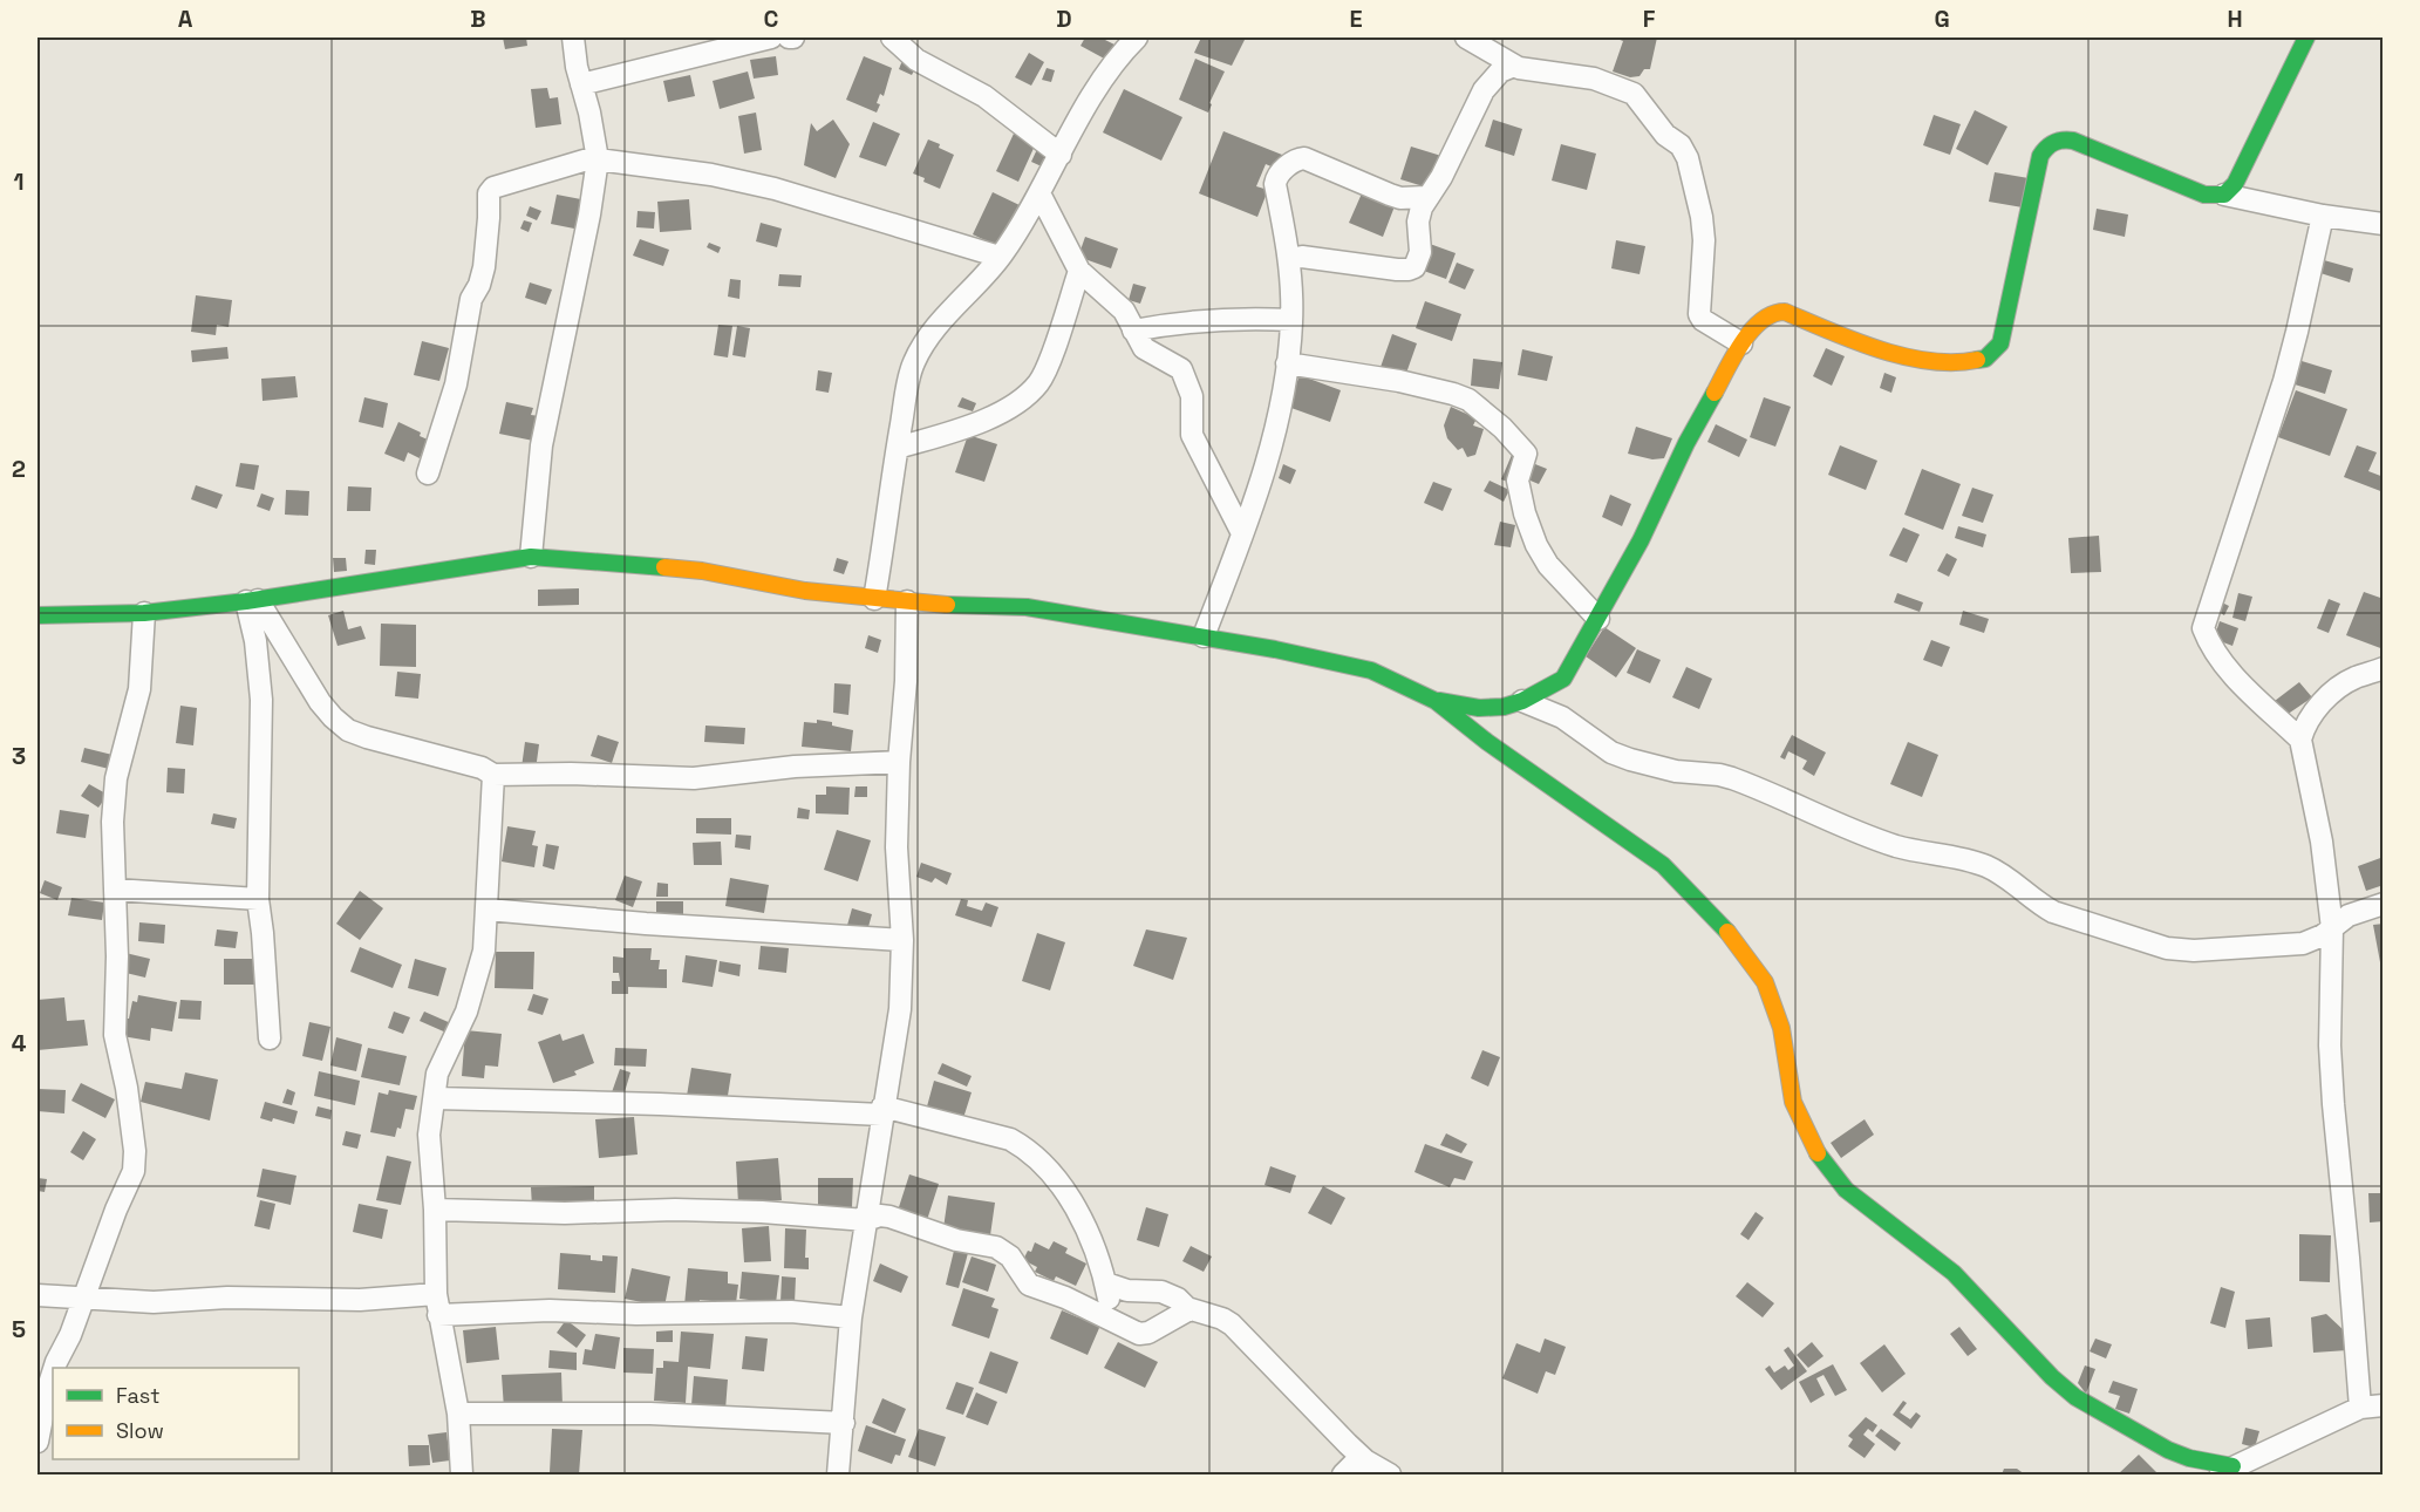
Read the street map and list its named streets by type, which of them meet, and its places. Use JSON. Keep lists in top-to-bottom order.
{
  "legend": ["Fast", "Slow"],
  "grid": {
    "columns": [
      "A",
      "B",
      "C",
      "D",
      "E",
      "F",
      "G",
      "H"
    ],
    "rows": [
      "1",
      "2",
      "3",
      "4",
      "5"
    ]
  }
}
